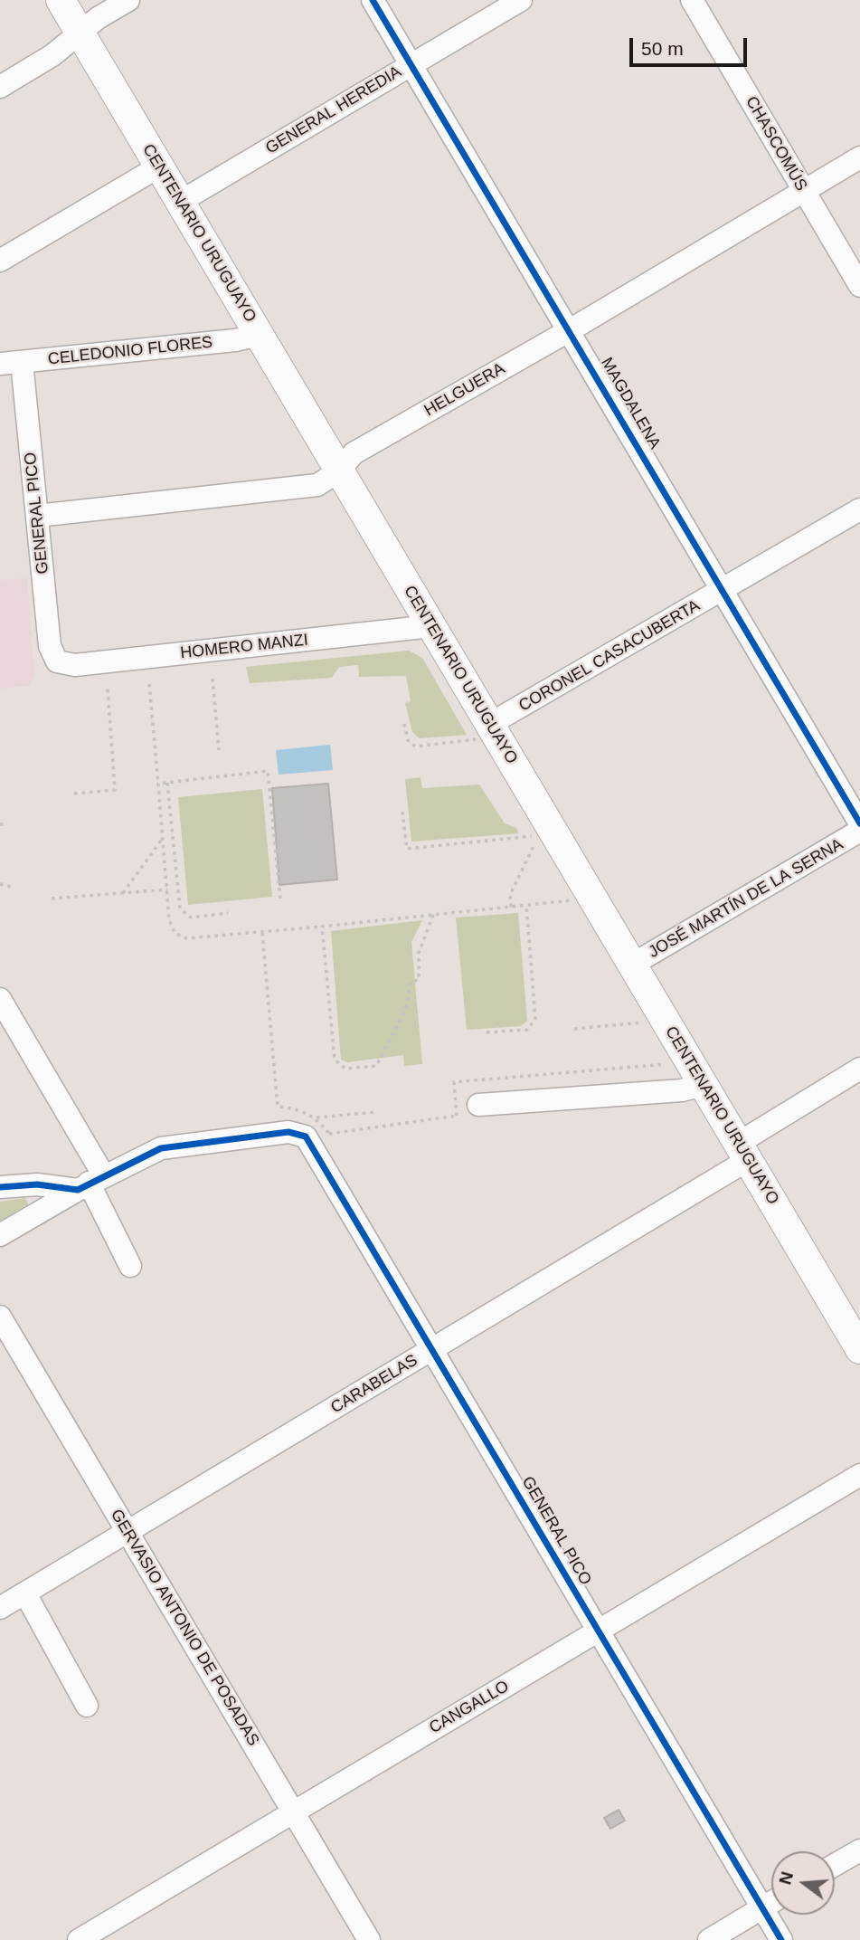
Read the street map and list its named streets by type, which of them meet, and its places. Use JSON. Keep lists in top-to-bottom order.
{
  "streets": {
    "main road": ["CENTENARIO URUGUAYO"],
    "street": [
      "GENERAL HEREDIA",
      "CHASCOMÚS",
      "CELEDONIO FLORES",
      "HELGUERA",
      "MAGDALENA",
      "GENERAL PICO",
      "HOMERO MANZI",
      "CORONEL CASACUBERTA",
      "JOSÉ MARTÍN DE LA SERNA",
      "CARABELAS",
      "GERVASIO ANTONIO DE POSADAS",
      "CANGALLO"
    ]
  },
  "crossings": [
    ["GENERAL HEREDIA", "CENTENARIO URUGUAYO"],
    ["GENERAL HEREDIA", "MAGDALENA"],
    ["CHASCOMÚS", "HELGUERA"],
    ["CENTENARIO URUGUAYO", "CELEDONIO FLORES"],
    ["CENTENARIO URUGUAYO", "HELGUERA"],
    ["CENTENARIO URUGUAYO", "HOMERO MANZI"],
    ["CENTENARIO URUGUAYO", "CORONEL CASACUBERTA"],
    ["CENTENARIO URUGUAYO", "JOSÉ MARTÍN DE LA SERNA"],
    ["CENTENARIO URUGUAYO", "CARABELAS"],
    ["CELEDONIO FLORES", "GENERAL PICO"],
    ["HELGUERA", "MAGDALENA"],
    ["HELGUERA", "GENERAL PICO"],
    ["MAGDALENA", "CORONEL CASACUBERTA"],
    ["GENERAL PICO", "HOMERO MANZI"],
    ["GENERAL PICO", "CARABELAS"],
    ["GENERAL PICO", "CANGALLO"],
    ["CARABELAS", "GERVASIO ANTONIO DE POSADAS"],
    ["GERVASIO ANTONIO DE POSADAS", "CANGALLO"]
  ],
  "scale_bar": "50 m",
  "north": "left"
}
